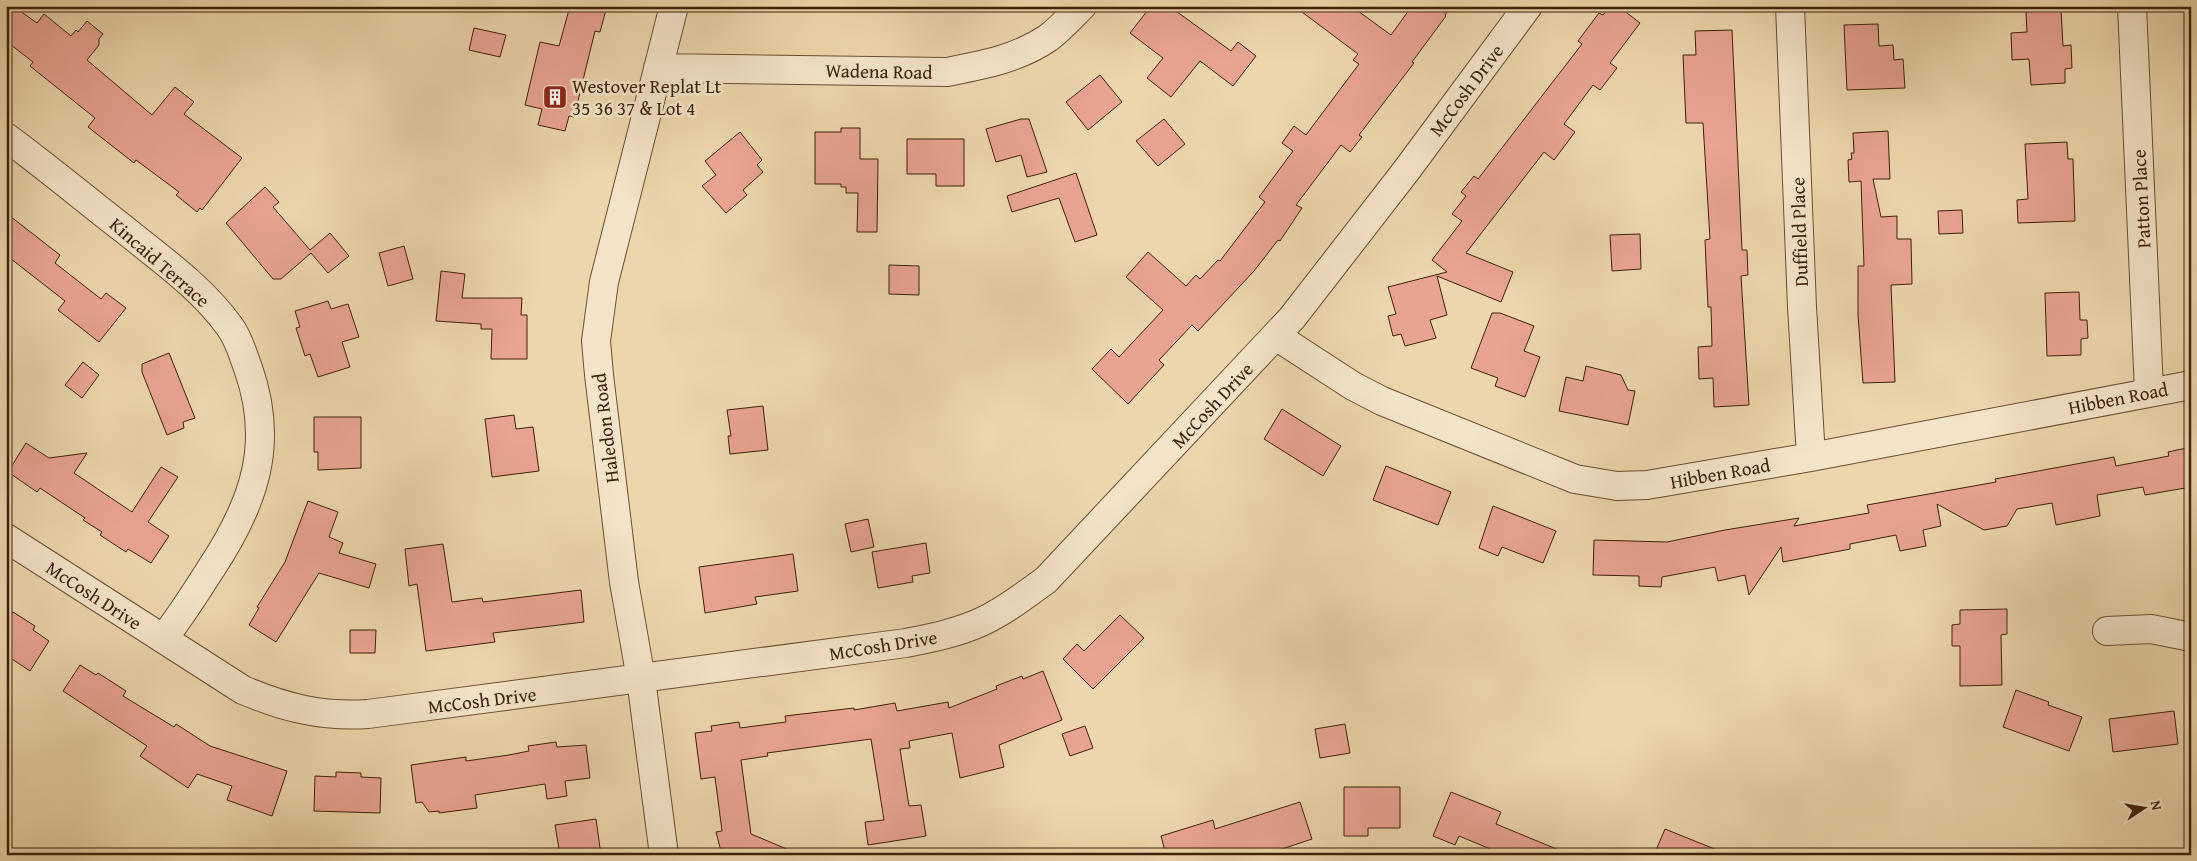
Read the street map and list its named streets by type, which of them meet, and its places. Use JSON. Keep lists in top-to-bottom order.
{
  "streets": {
    "street": [
      "Wadena Road",
      "McCosh Drive",
      "Patton Place",
      "Duffield Place",
      "Kincaid Terrace",
      "Hibben Road",
      "Haledon Road"
    ]
  },
  "crossings": [
    ["Wadena Road", "Haledon Road"],
    ["McCosh Drive", "Kincaid Terrace"],
    ["McCosh Drive", "Hibben Road"],
    ["McCosh Drive", "Haledon Road"],
    ["Patton Place", "Hibben Road"],
    ["Duffield Place", "Hibben Road"]
  ],
  "places": {
    "building": ["Westover Replat Lt 35 36 37 & Lot 4"]
  },
  "north": "right"
}
